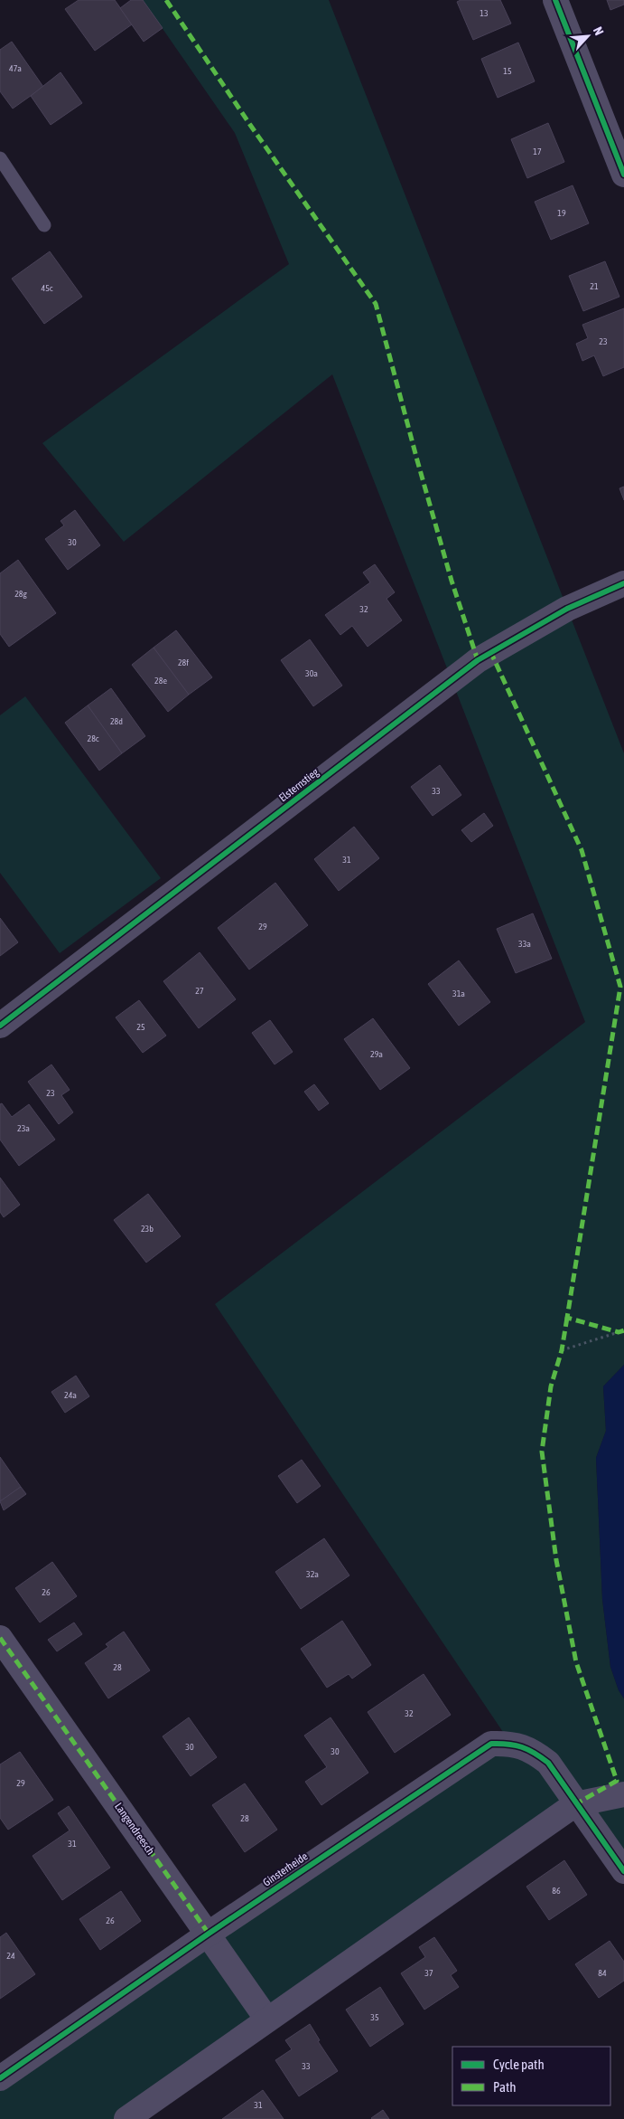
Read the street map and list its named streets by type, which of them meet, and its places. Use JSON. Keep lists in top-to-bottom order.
{
  "streets": {
    "street": ["Elsternstieg", "Langendreesch", "Ginsterheide"]
  },
  "crossings": [
    ["Langendreesch", "Ginsterheide"]
  ],
  "house_numbers": [
    "13",
    "47a",
    "15",
    "17",
    "19",
    "21",
    "45c",
    "23",
    "30",
    "28g",
    "32",
    "28f",
    "30a",
    "28e",
    "28d",
    "28c",
    "33",
    "31",
    "29",
    "33a",
    "27",
    "31a",
    "25",
    "29a",
    "23",
    "23a",
    "23b",
    "24a",
    "32a",
    "26",
    "28",
    "32",
    "30",
    "30",
    "29",
    "28",
    "31",
    "86",
    "26",
    "24",
    "37",
    "84",
    "35",
    "33",
    "31"
  ],
  "legend": ["Cycle path", "Path"],
  "north": "top right"
}
